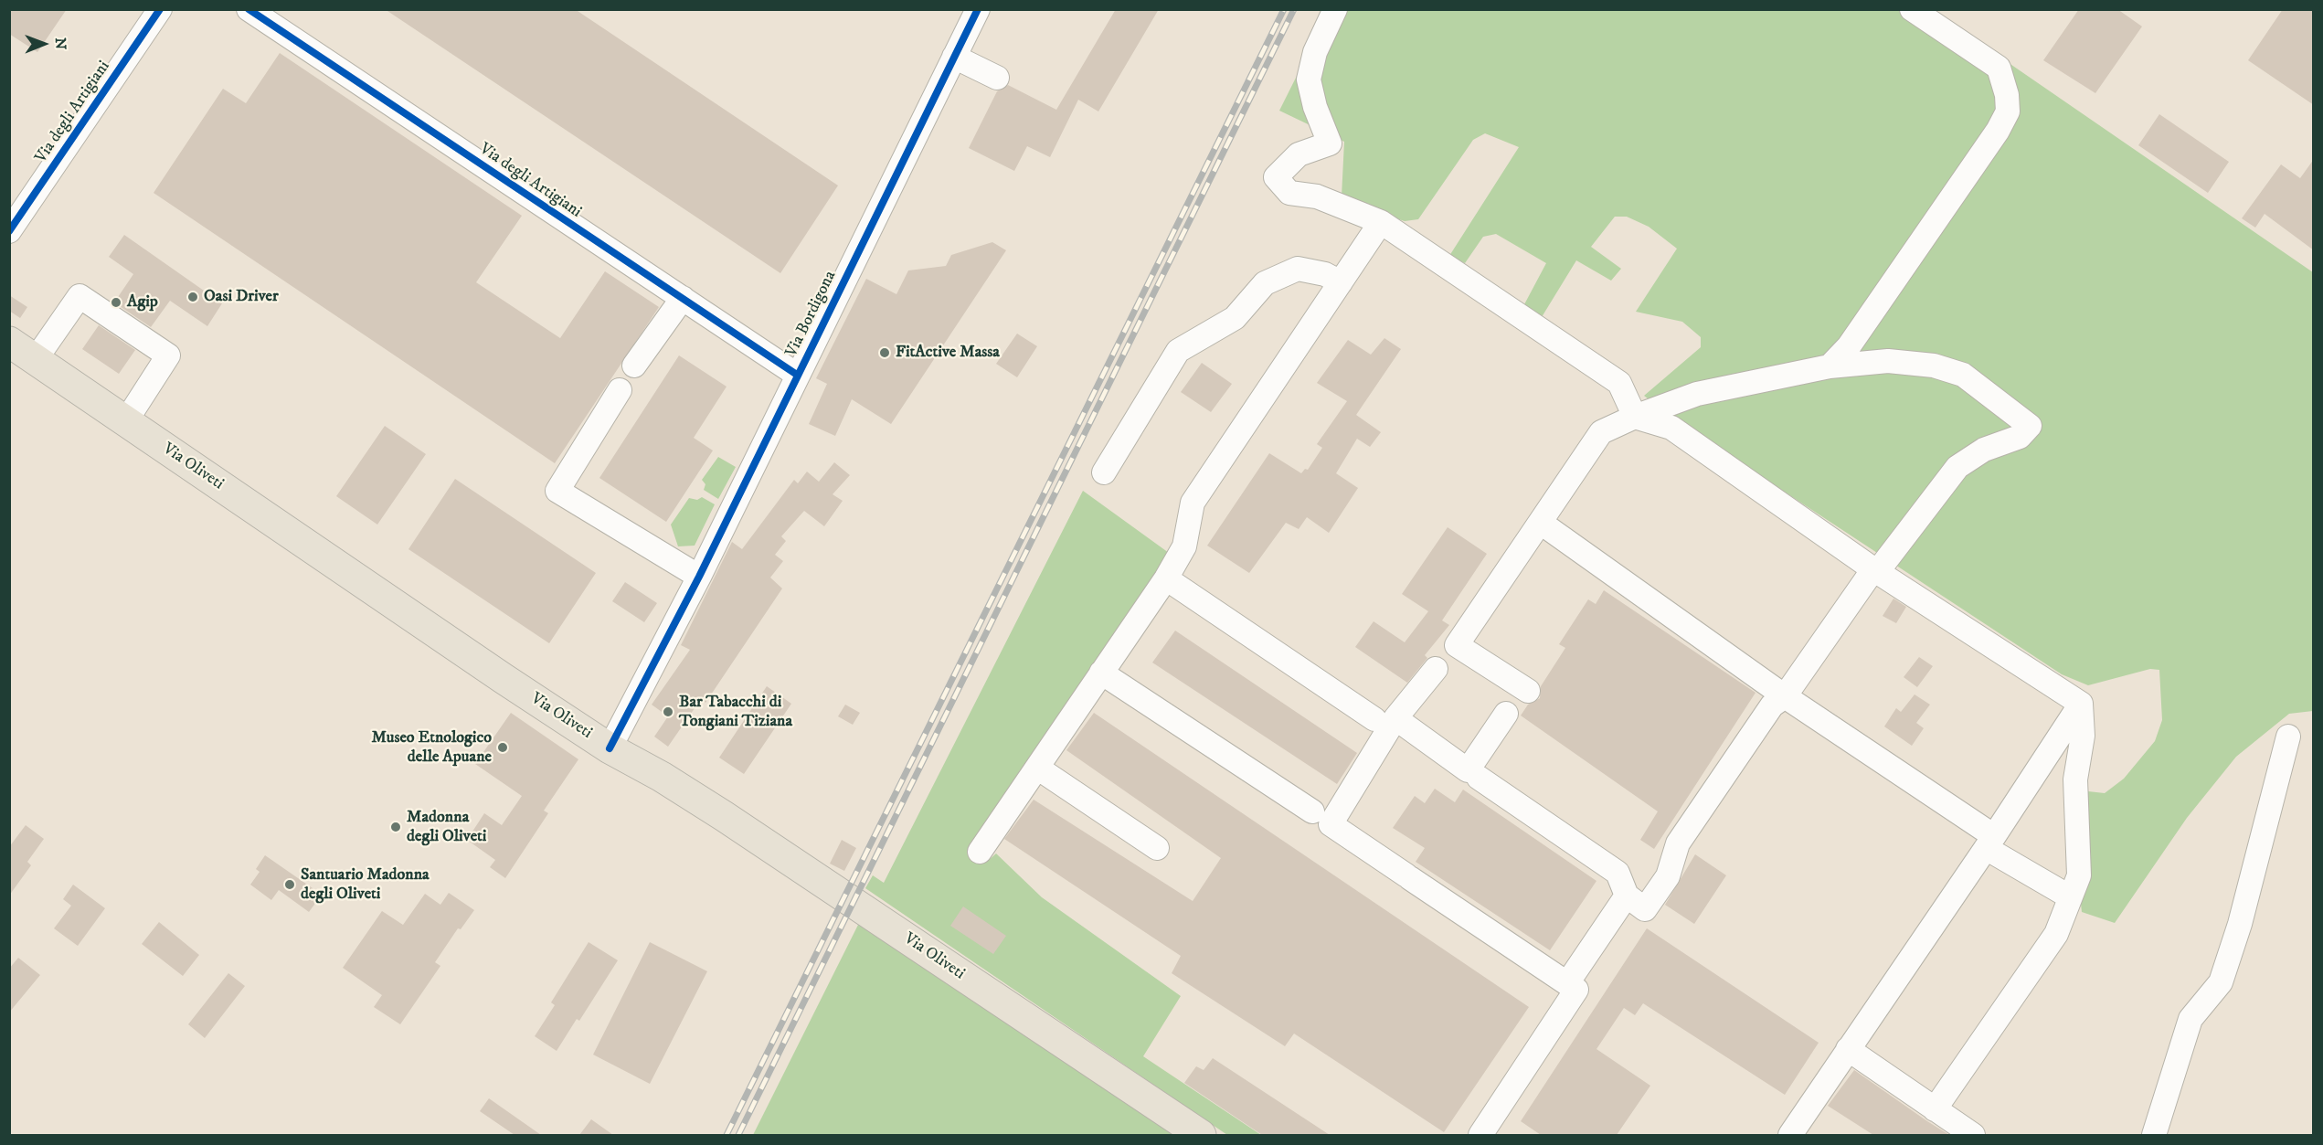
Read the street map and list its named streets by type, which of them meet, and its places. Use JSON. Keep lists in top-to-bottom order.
{
  "streets": {
    "main road": ["Via Oliveti"],
    "street": ["Via degli Artigiani", "Via Bordigona"]
  },
  "crossings": [
    ["Via degli Artigiani", "Via Bordigona"],
    ["Via Bordigona", "Via Oliveti"]
  ],
  "places": [
    "Oasi Driver",
    "Agip",
    "FitActive Massa",
    "Bar Tabacchi di Tongiani Tiziana",
    "Museo Etnologico delle Apuane",
    "Madonna degli Oliveti",
    "Santuario Madonna degli Oliveti"
  ],
  "north": "right"
}
